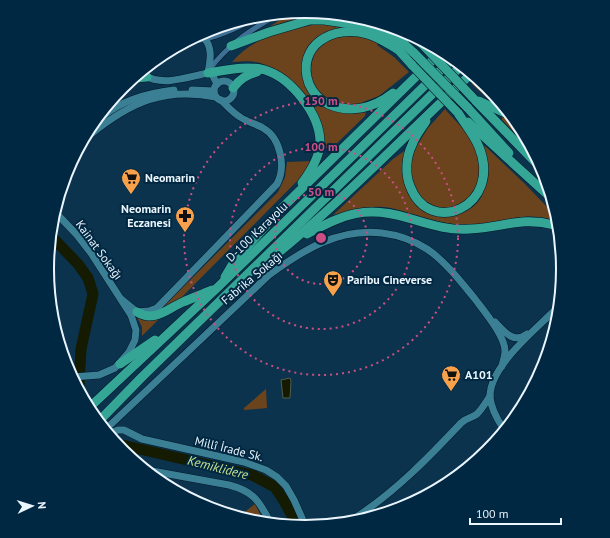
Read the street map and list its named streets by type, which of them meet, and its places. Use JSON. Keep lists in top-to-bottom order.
{
  "streets": {
    "highway": ["D-100 Karayolu"],
    "street": ["Kainat Sokağı", "Fabrika Sokağı", "Millî İrade Sk."]
  },
  "water": ["Kemiklidere"],
  "places": {
    "supermarket": ["Neomarin", "A101"],
    "pharmacy": ["Neomarin Eczanesi"],
    "theatre": ["Paribu Cineverse"]
  },
  "scale_bar": "100 m",
  "north": "right",
  "rings": ["150 m", "100 m", "50 m"]
}
